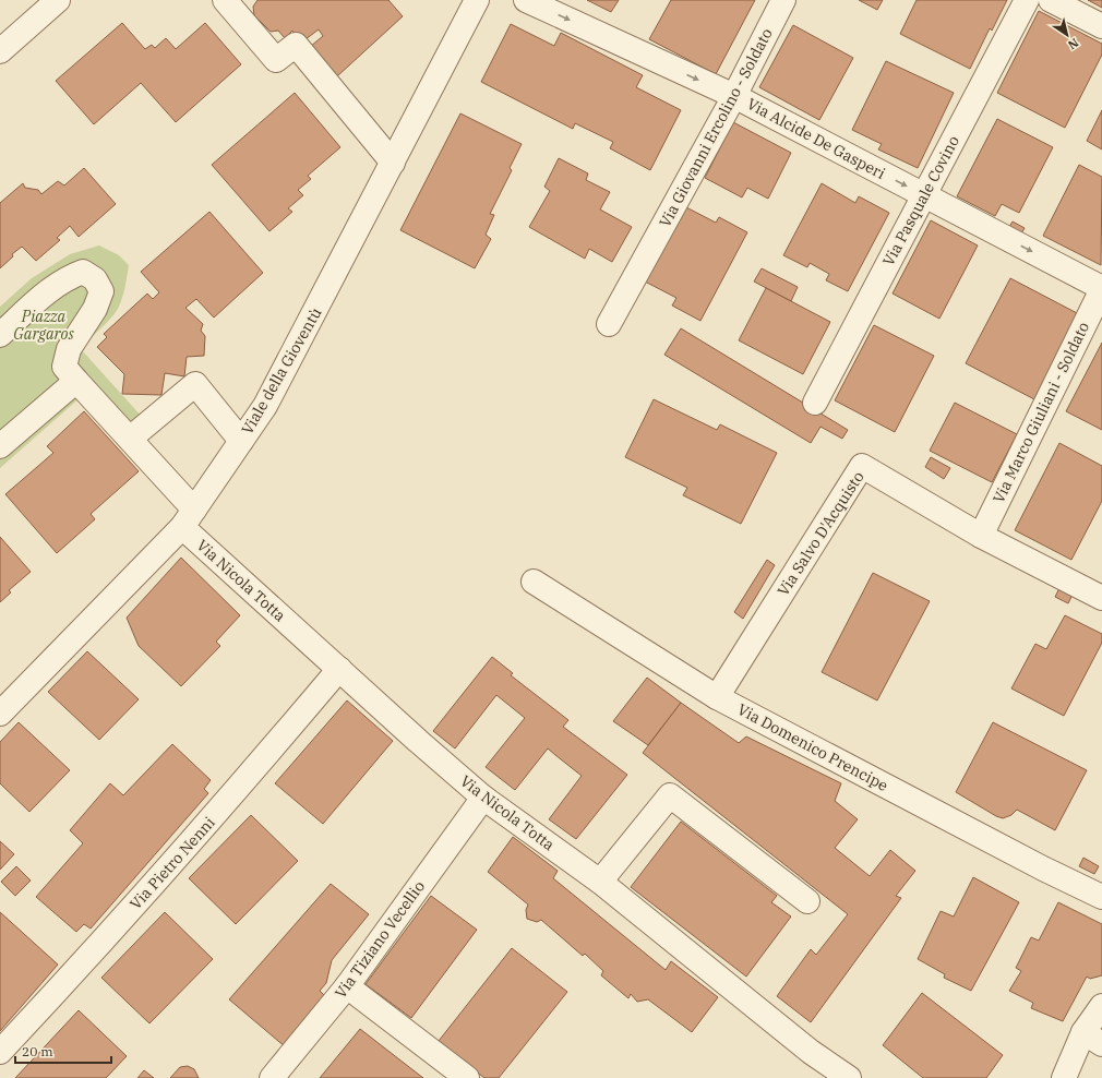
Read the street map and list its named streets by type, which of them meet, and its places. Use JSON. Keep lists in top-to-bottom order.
{
  "streets": {
    "street": [
      "Via Giovanni Ercolino - Soldato",
      "Via Alcide De Gasperi",
      "Via Pasquale Covino",
      "Viale della Gioventù",
      "Via Marco Giuliani - Soldato",
      "Via Salvo D'Acquisto",
      "Via Nicola Totta",
      "Via Domenico Prencipe",
      "Via Pietro Nenni",
      "Via Tiziano Vecellio"
    ]
  },
  "crossings": [
    ["Via Giovanni Ercolino - Soldato", "Via Alcide De Gasperi"],
    ["Via Alcide De Gasperi", "Via Pasquale Covino"],
    ["Via Alcide De Gasperi", "Via Marco Giuliani - Soldato"],
    ["Viale della Gioventù", "Via Nicola Totta"],
    ["Via Marco Giuliani - Soldato", "Via Salvo D'Acquisto"],
    ["Via Salvo D'Acquisto", "Via Domenico Prencipe"],
    ["Via Nicola Totta", "Via Pietro Nenni"],
    ["Via Nicola Totta", "Via Tiziano Vecellio"]
  ],
  "one_way": ["Via Alcide De Gasperi"],
  "parks": ["Piazza Gargaros"],
  "scale_bar": "20 m",
  "north": "bottom right"
}
